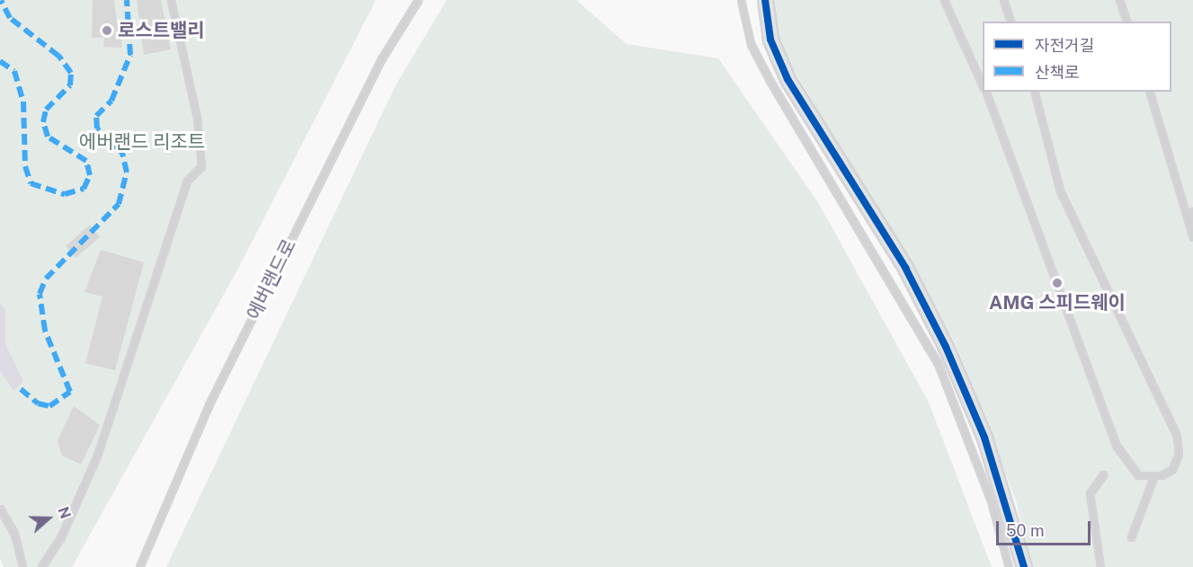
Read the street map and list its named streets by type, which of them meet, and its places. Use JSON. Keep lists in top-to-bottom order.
{
  "streets": {
    "lane": ["에버랜드로"]
  },
  "parks": ["에버랜드 리조트"],
  "places": ["로스트밸리", "AMG 스피드웨이"],
  "legend": ["자전거길", "산책로"],
  "scale_bar": "50 m",
  "north": "right"
}
